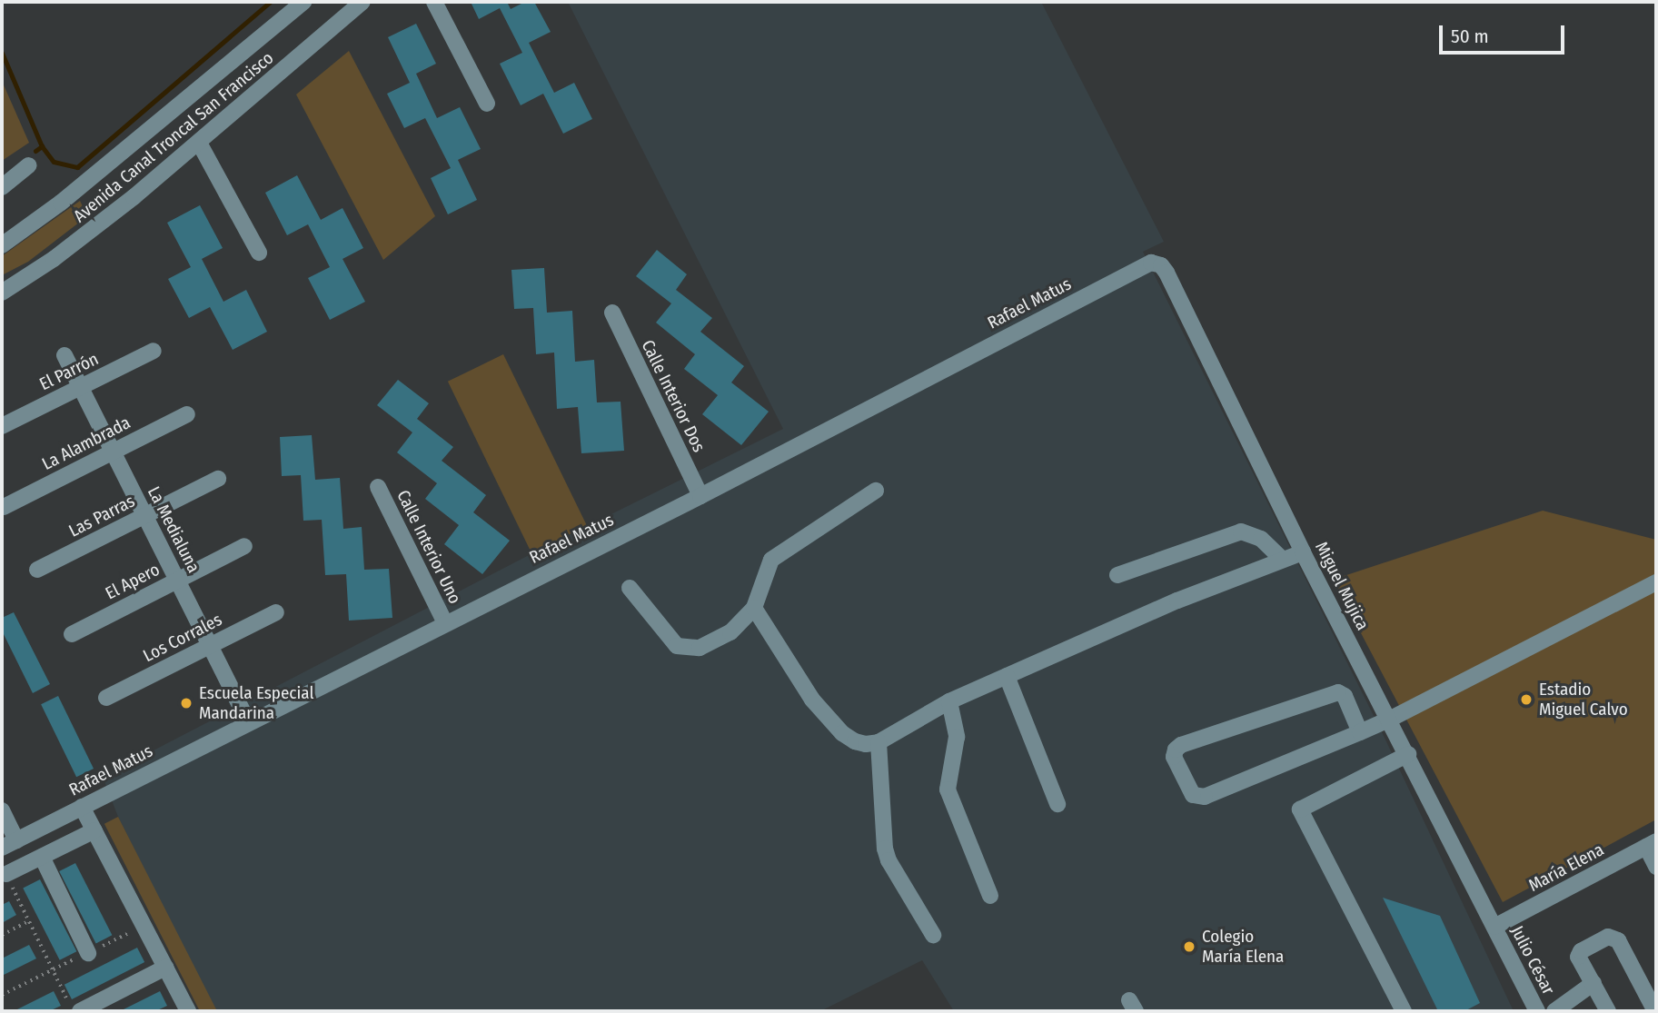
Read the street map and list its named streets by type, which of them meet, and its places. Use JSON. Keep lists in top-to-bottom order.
{
  "streets": {
    "street": [
      "Avenida Canal Troncal San Francisco",
      "Rafael Matus",
      "El Parrón",
      "Calle Interior Dos",
      "La Alambrada",
      "Las Parras",
      "La Medialuna",
      "Calle Interior Uno",
      "El Apero",
      "Miguel Mujica",
      "Los Corrales",
      "María Elena",
      "Julio César"
    ]
  },
  "crossings": [
    ["Rafael Matus", "Calle Interior Dos"],
    ["Rafael Matus", "La Medialuna"],
    ["Rafael Matus", "Calle Interior Uno"],
    ["Rafael Matus", "Miguel Mujica"],
    ["El Parrón", "La Medialuna"],
    ["La Alambrada", "La Medialuna"],
    ["Las Parras", "La Medialuna"],
    ["La Medialuna", "El Apero"],
    ["La Medialuna", "Los Corrales"],
    ["Miguel Mujica", "María Elena"],
    ["Miguel Mujica", "Julio César"],
    ["María Elena", "Julio César"]
  ],
  "places": ["Estadio Miguel Calvo", "Escuela Especial Mandarina", "Colegio María Elena"],
  "scale_bar": "50 m"
}
